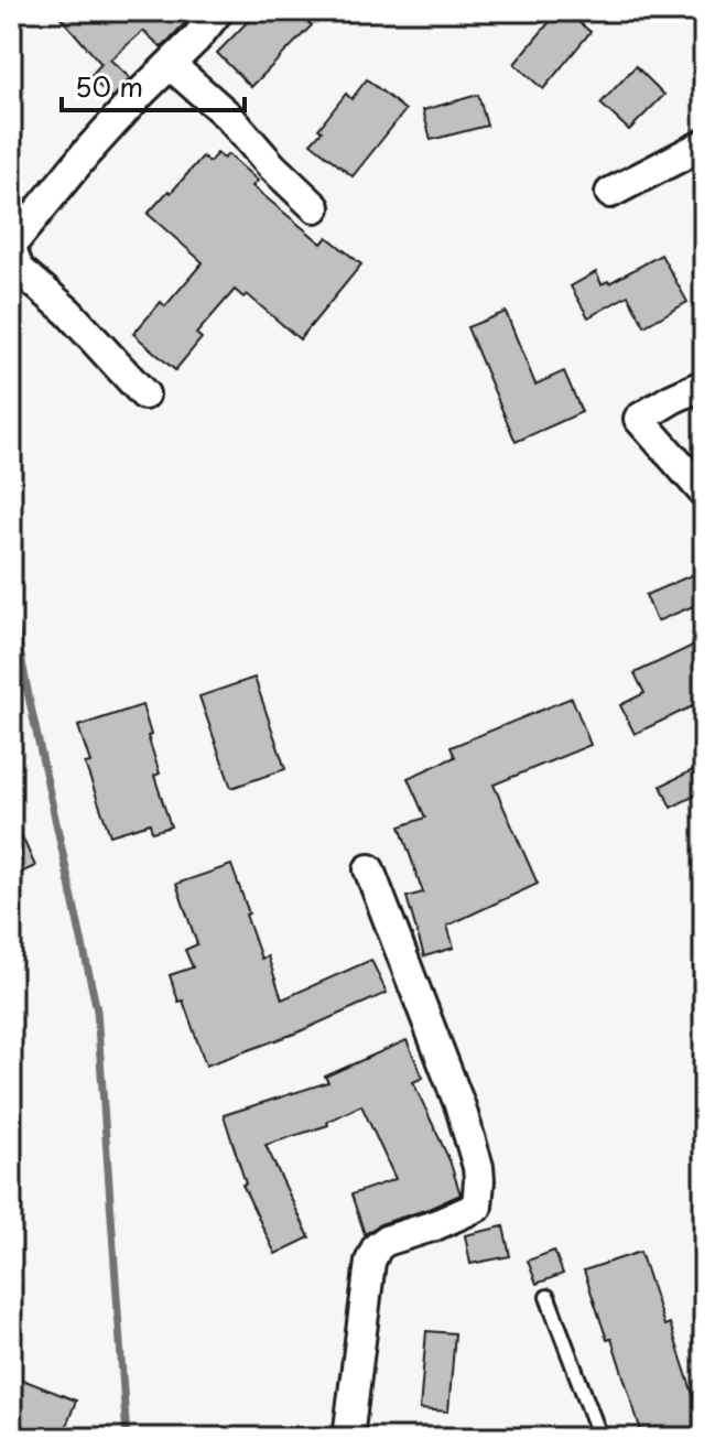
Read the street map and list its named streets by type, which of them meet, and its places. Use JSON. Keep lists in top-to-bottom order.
{
  "scale_bar": "50 m"
}
